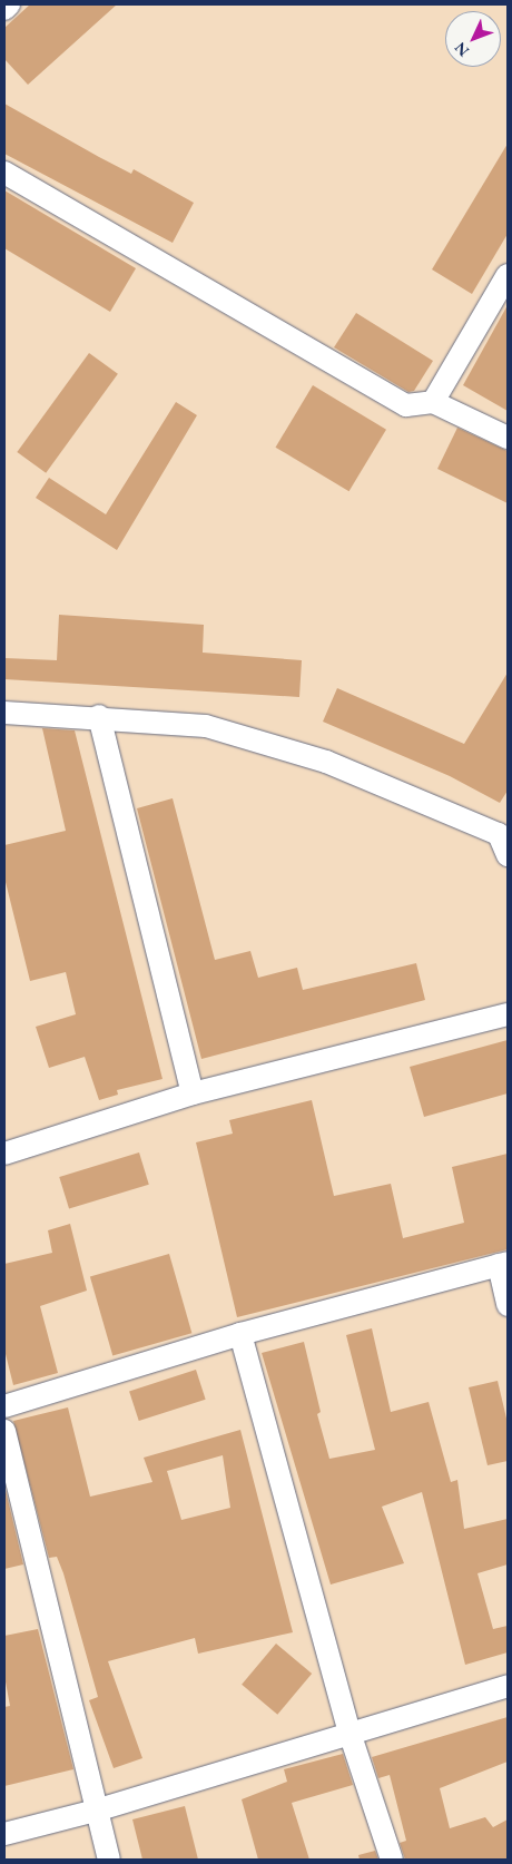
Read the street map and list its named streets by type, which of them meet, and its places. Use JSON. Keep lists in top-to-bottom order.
{
  "north": "bottom left"
}
